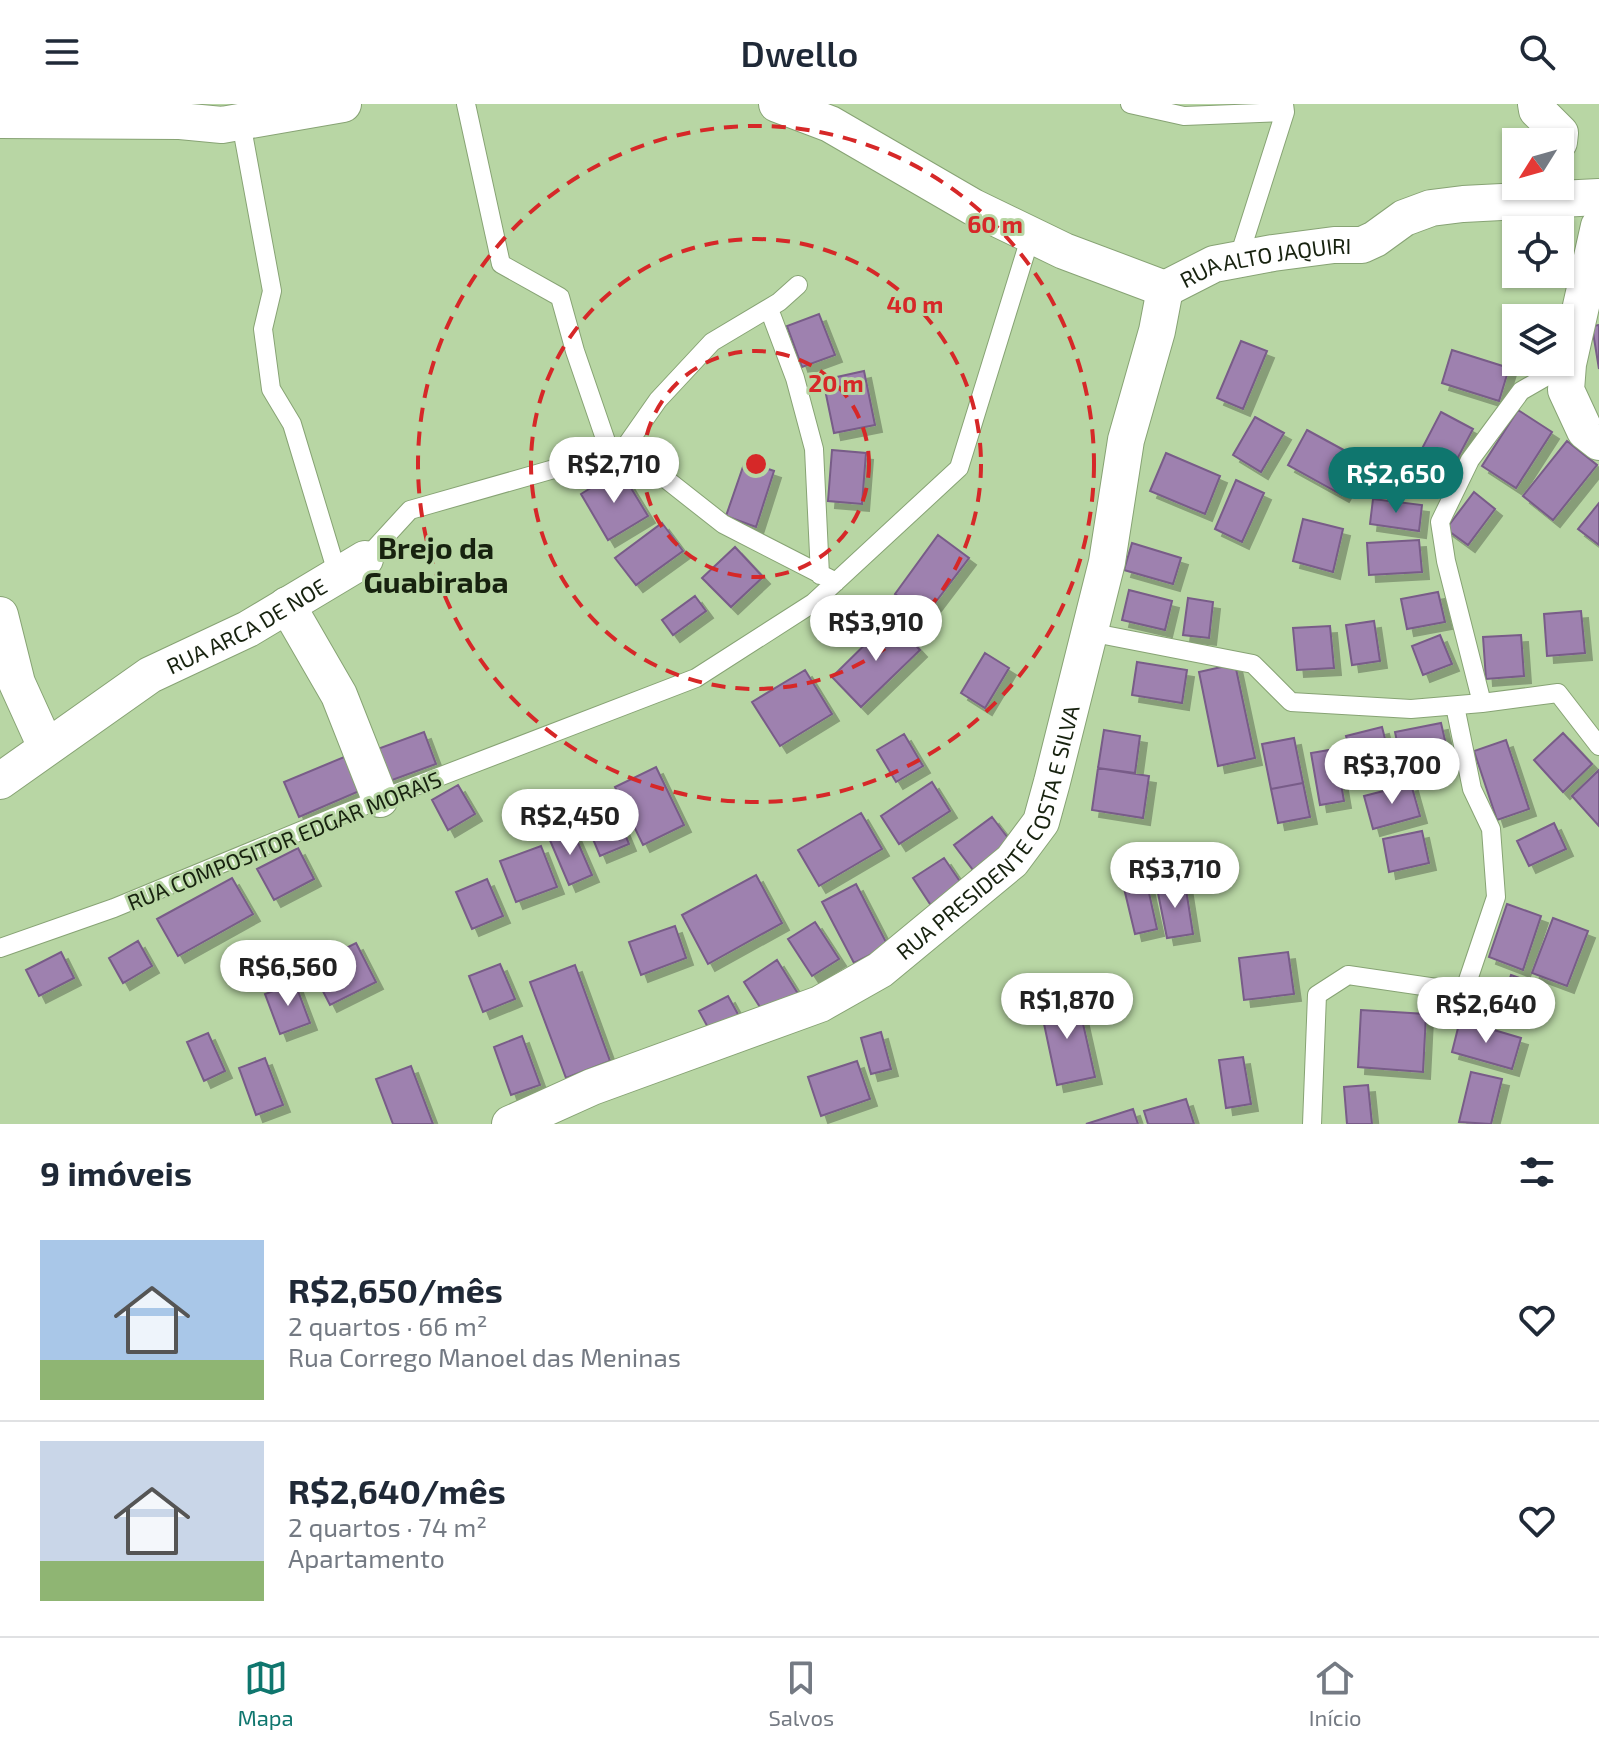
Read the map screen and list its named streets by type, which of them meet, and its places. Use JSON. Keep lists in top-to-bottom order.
{
  "streets": {
    "street": ["RUA ALTO JAQUIRI", "RUA ARCA DE NOE", "RUA PRESIDENTE COSTA E SILVA"],
    "lane": ["RUA COMPOSITOR EDGAR MORAIS"]
  },
  "crossings": [
    ["RUA ALTO JAQUIRI", "RUA PRESIDENTE COSTA E SILVA"]
  ],
  "districts": ["Brejo da Guabiraba"],
  "north": "bottom left",
  "page": {
    "header": "Dwello",
    "price": [
      "R$2,710",
      "R$2,650",
      "R$3,910",
      "R$3,700",
      "R$2,450",
      "R$3,710",
      "R$6,560",
      "R$1,870",
      "R$2,640"
    ],
    "heading": "9 imóveis",
    "list": [
      {
        "name": "R$2,650/mês",
        "note": "2 quartos · 66 m² · Rua Corrego Manoel das Meninas"
      },
      {
        "name": "R$2,640/mês",
        "note": "2 quartos · 74 m² · Apartamento"
      }
    ],
    "tabs": ["Mapa", "Salvos", "Início"]
  },
  "rings": ["60 m", "40 m", "20 m"]
}
